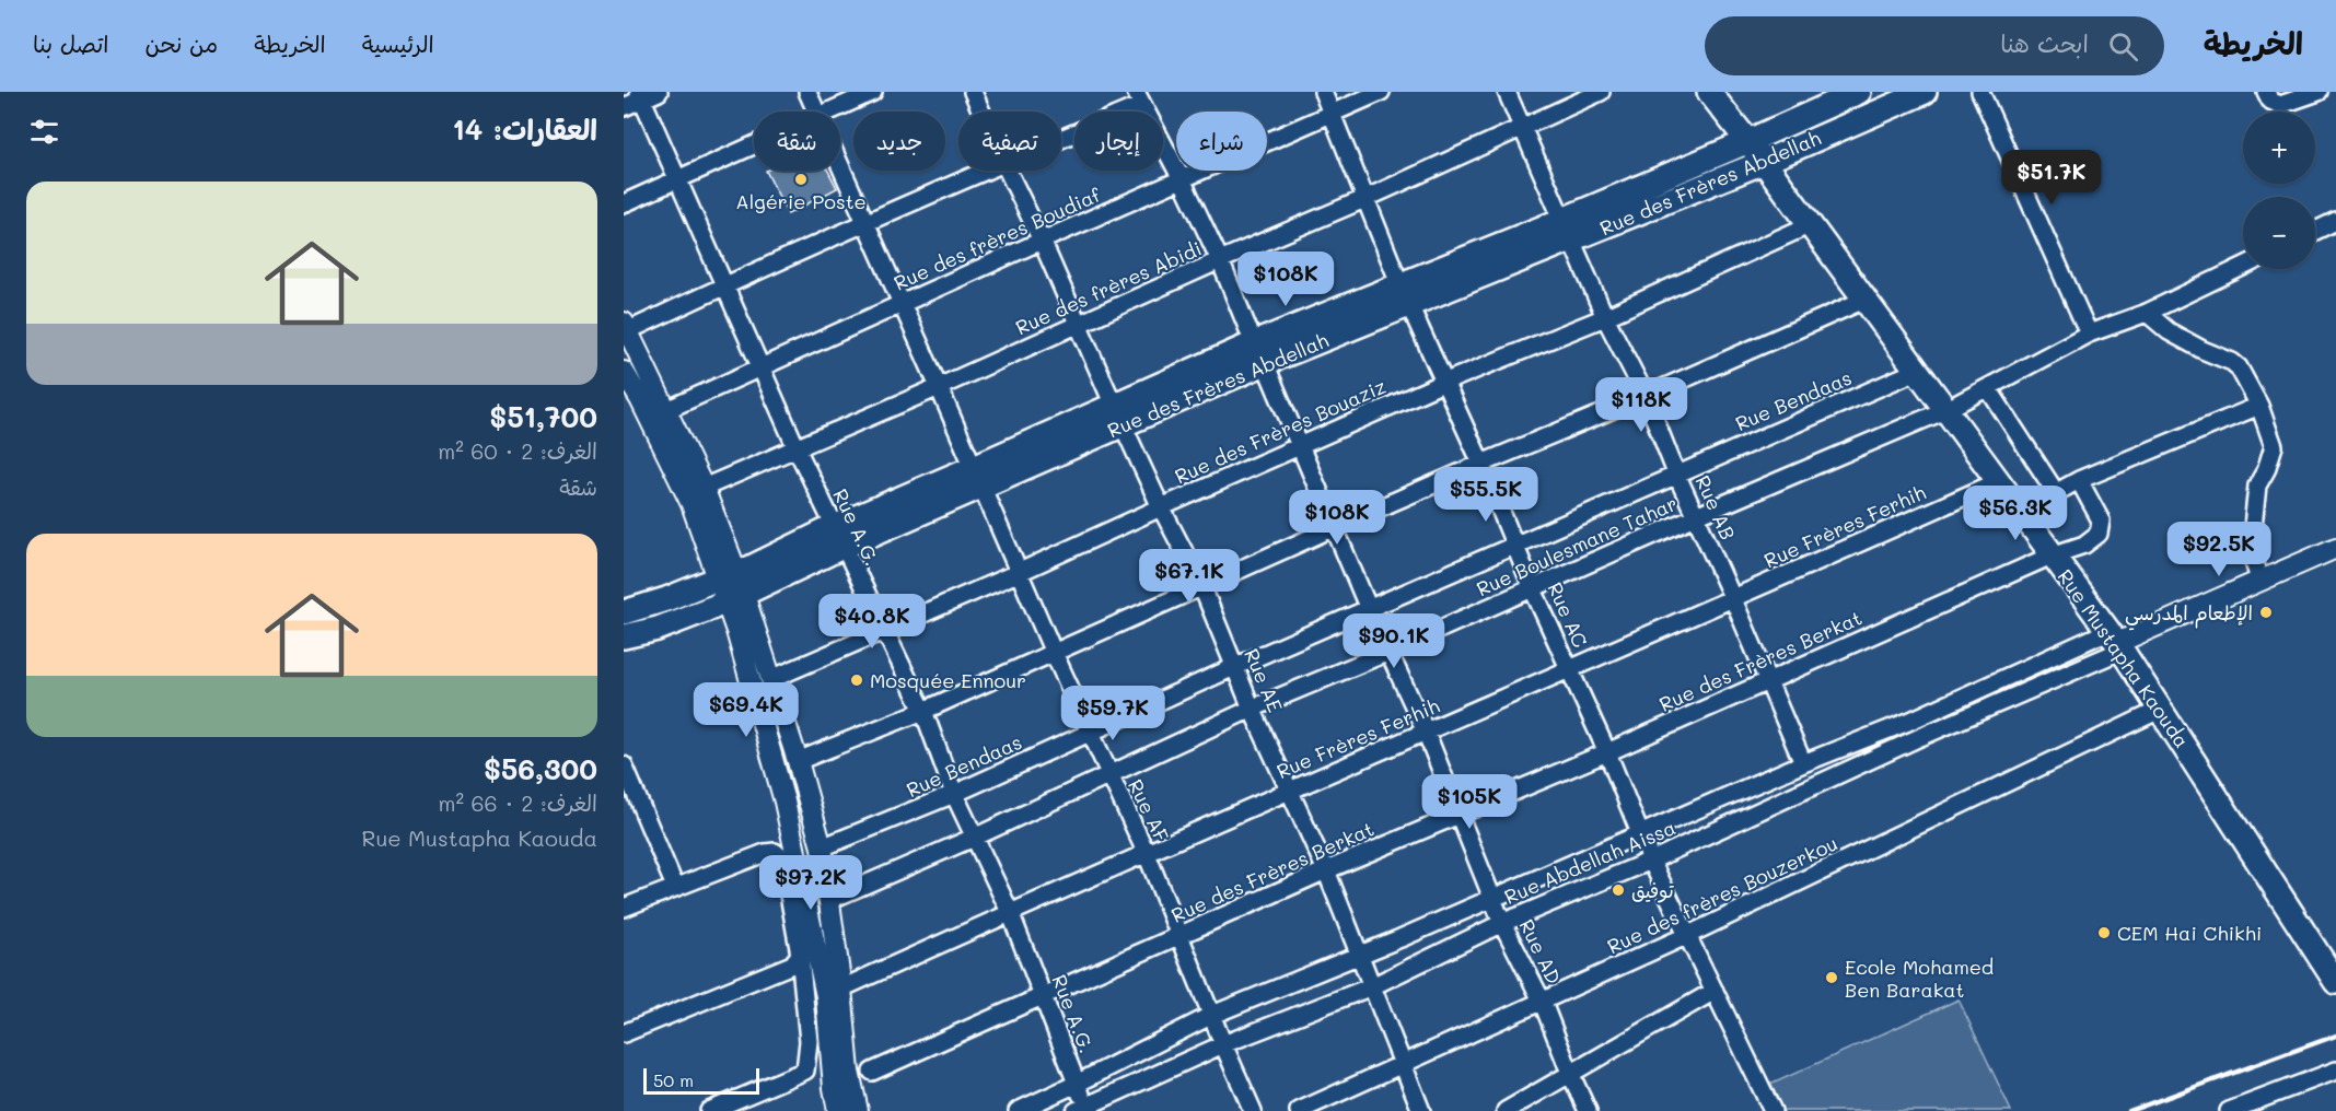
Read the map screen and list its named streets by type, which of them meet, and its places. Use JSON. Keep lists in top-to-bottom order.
{
  "streets": {
    "main road": ["Rue des Frères Abdellah", "Rue Mustapha Kaouda"],
    "street": [
      "Rue des frères Boudiaf",
      "Rue des frères Abidi",
      "Rue Bendaas",
      "Rue des Frères Bouaziz",
      "Rue AB",
      "Rue Frères Ferhih",
      "Rue A.G.",
      "Rue Boulesmane Tahar",
      "Rue AC",
      "Rue des Frères Berkat",
      "Rue AE",
      "Rue AF",
      "Rue Abdellah Aissa",
      "Rue des frères Bouzerkou",
      "Rue AD"
    ]
  },
  "crossings": [
    ["Rue des Frères Abdellah", "Rue AB"],
    ["Rue des Frères Abdellah", "Rue A.G."],
    ["Rue des Frères Abdellah", "Rue AC"],
    ["Rue des Frères Abdellah", "Rue Mustapha Kaouda"],
    ["Rue des Frères Abdellah", "Rue AE"],
    ["Rue des Frères Abdellah", "Rue AF"],
    ["Rue des Frères Abdellah", "Rue AD"],
    ["Rue des frères Boudiaf", "Rue A.G."],
    ["Rue des frères Boudiaf", "Rue AC"],
    ["Rue des frères Boudiaf", "Rue AE"],
    ["Rue des frères Boudiaf", "Rue AF"],
    ["Rue des frères Boudiaf", "Rue AD"],
    ["Rue des frères Abidi", "Rue AB"],
    ["Rue des frères Abidi", "Rue A.G."],
    ["Rue des frères Abidi", "Rue AC"],
    ["Rue des frères Abidi", "Rue AE"],
    ["Rue des frères Abidi", "Rue AF"],
    ["Rue des frères Abidi", "Rue AD"],
    ["Rue Bendaas", "Rue AB"],
    ["Rue Bendaas", "Rue A.G."],
    ["Rue Bendaas", "Rue AC"],
    ["Rue Bendaas", "Rue Mustapha Kaouda"],
    ["Rue Bendaas", "Rue AE"],
    ["Rue Bendaas", "Rue AF"],
    ["Rue Bendaas", "Rue AD"],
    ["Rue des Frères Bouaziz", "Rue AB"],
    ["Rue des Frères Bouaziz", "Rue A.G."],
    ["Rue des Frères Bouaziz", "Rue AC"],
    ["Rue des Frères Bouaziz", "Rue Mustapha Kaouda"],
    ["Rue des Frères Bouaziz", "Rue AE"],
    ["Rue des Frères Bouaziz", "Rue AF"],
    ["Rue des Frères Bouaziz", "Rue AD"],
    ["Rue AB", "Rue Frères Ferhih"],
    ["Rue AB", "Rue Boulesmane Tahar"],
    ["Rue AB", "Rue des Frères Berkat"],
    ["Rue Frères Ferhih", "Rue A.G."],
    ["Rue Frères Ferhih", "Rue AC"],
    ["Rue Frères Ferhih", "Rue Mustapha Kaouda"],
    ["Rue Frères Ferhih", "Rue AE"],
    ["Rue Frères Ferhih", "Rue AF"],
    ["Rue Frères Ferhih", "Rue AD"],
    ["Rue A.G.", "Rue Boulesmane Tahar"],
    ["Rue A.G.", "Rue des Frères Berkat"],
    ["Rue A.G.", "Rue Abdellah Aissa"],
    ["Rue Boulesmane Tahar", "Rue AC"],
    ["Rue Boulesmane Tahar", "Rue Mustapha Kaouda"],
    ["Rue Boulesmane Tahar", "Rue AE"],
    ["Rue Boulesmane Tahar", "Rue AF"],
    ["Rue Boulesmane Tahar", "Rue AD"],
    ["Rue AC", "Rue des Frères Berkat"],
    ["Rue AC", "Rue Abdellah Aissa"],
    ["Rue AC", "Rue des frères Bouzerkou"],
    ["Rue Mustapha Kaouda", "Rue des Frères Berkat"],
    ["Rue Mustapha Kaouda", "Rue Abdellah Aissa"],
    ["Rue Mustapha Kaouda", "Rue des frères Bouzerkou"],
    ["Rue des Frères Berkat", "Rue AE"],
    ["Rue des Frères Berkat", "Rue AF"],
    ["Rue des Frères Berkat", "Rue AD"],
    ["Rue AE", "Rue Abdellah Aissa"],
    ["Rue AE", "Rue des frères Bouzerkou"],
    ["Rue AF", "Rue Abdellah Aissa"],
    ["Rue Abdellah Aissa", "Rue AD"],
    ["Rue des frères Bouzerkou", "Rue AD"]
  ],
  "places": [
    "Algérie Poste",
    "الإطعام المدرسي",
    "Mosquée Ennour",
    "توفيق",
    "CEM Hai Chikhi",
    "Ecole Mohamed Ben Barakat"
  ],
  "scale_bar": "50 m",
  "page": {
    "header": "الخريطة",
    "search": "ابحث هنا",
    "nav": [
      "الرئيسية",
      "الخريطة",
      "من نحن",
      "اتصل بنا"
    ],
    "heading": "العقارات: 14",
    "map_buttons": ["+", "−"],
    "chip": [
      "شراء",
      "إيجار",
      "تصفية",
      "جديد",
      "شقة"
    ],
    "price": [
      "$51.7K",
      "$108K",
      "$118K",
      "$55.5K",
      "$56.3K",
      "$108K",
      "$92.5K",
      "$67.1K",
      "$40.8K",
      "$90.1K",
      "$69.4K",
      "$59.7K",
      "$105K",
      "$97.2K"
    ],
    "list": [
      {
        "name": "$51,700",
        "note": "الغرف: 2 · 60 m² · شقة"
      },
      {
        "name": "$56,300",
        "note": "الغرف: 2 · 66 m² · Rue Mustapha Kaouda"
      }
    ],
    "scale": "50 m"
  }
}
